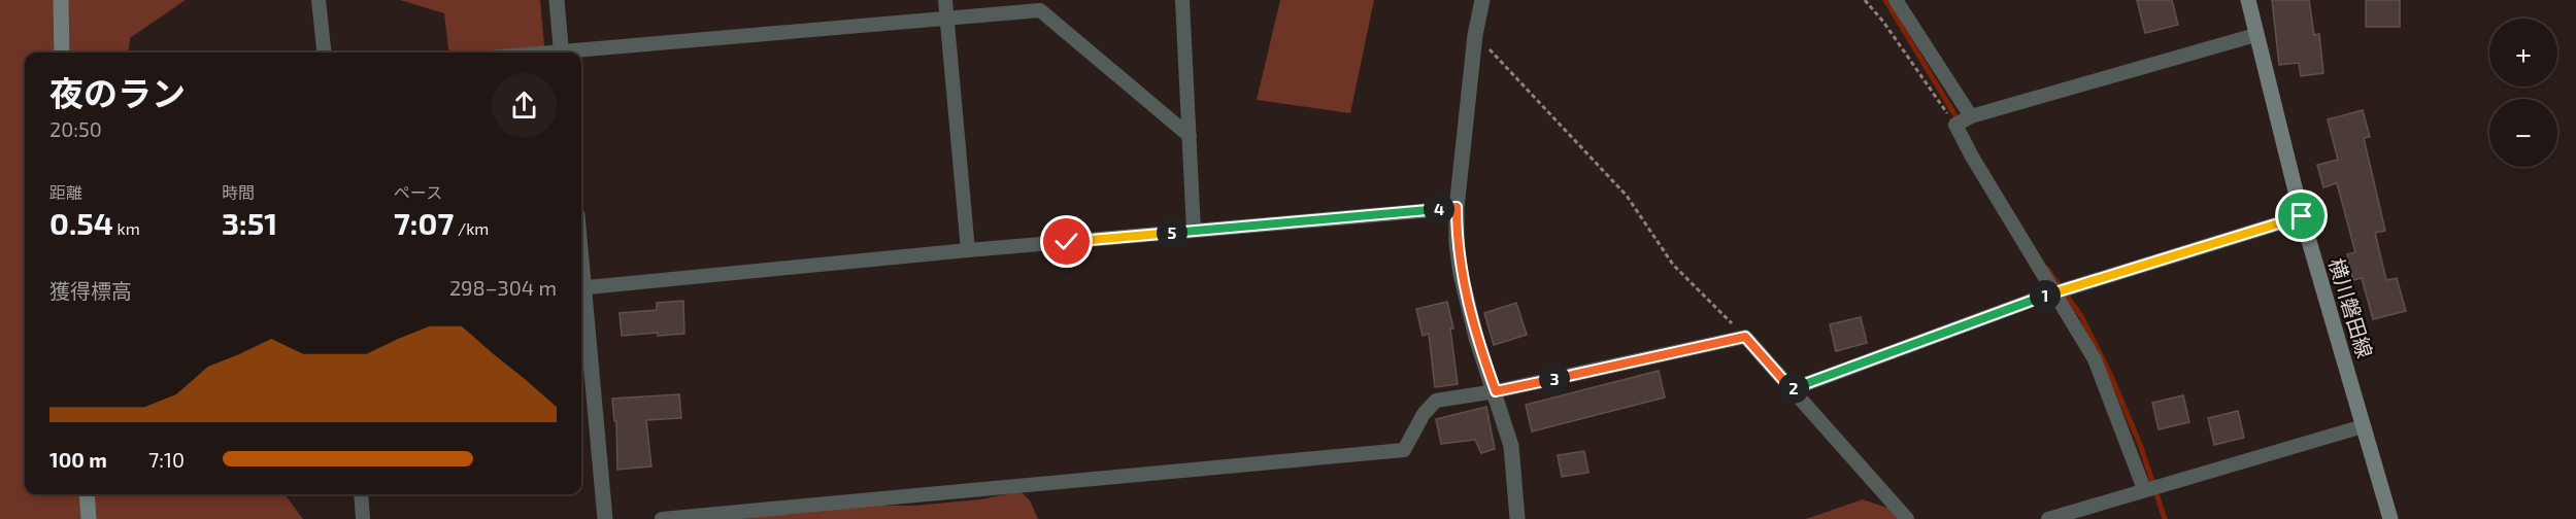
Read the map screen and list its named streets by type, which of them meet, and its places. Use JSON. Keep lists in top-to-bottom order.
{
  "streets": {
    "main road": ["横川磐田線"]
  },
  "page": {
    "map_buttons": ["+", "−"],
    "heading": ["夜のラン", "20:50"],
    "stats": [
      ["距離", "0.54 km"],
      ["時間", "3:51"],
      ["ペース", "7:07 /km"]
    ],
    "pins": [
      "4",
      "5",
      "1",
      "3",
      "2"
    ],
    "chart": ["獲得標高", "298–304 m"],
    "list": [
      {
        "name": "100 m",
        "note": "7:10"
      }
    ]
  }
}
